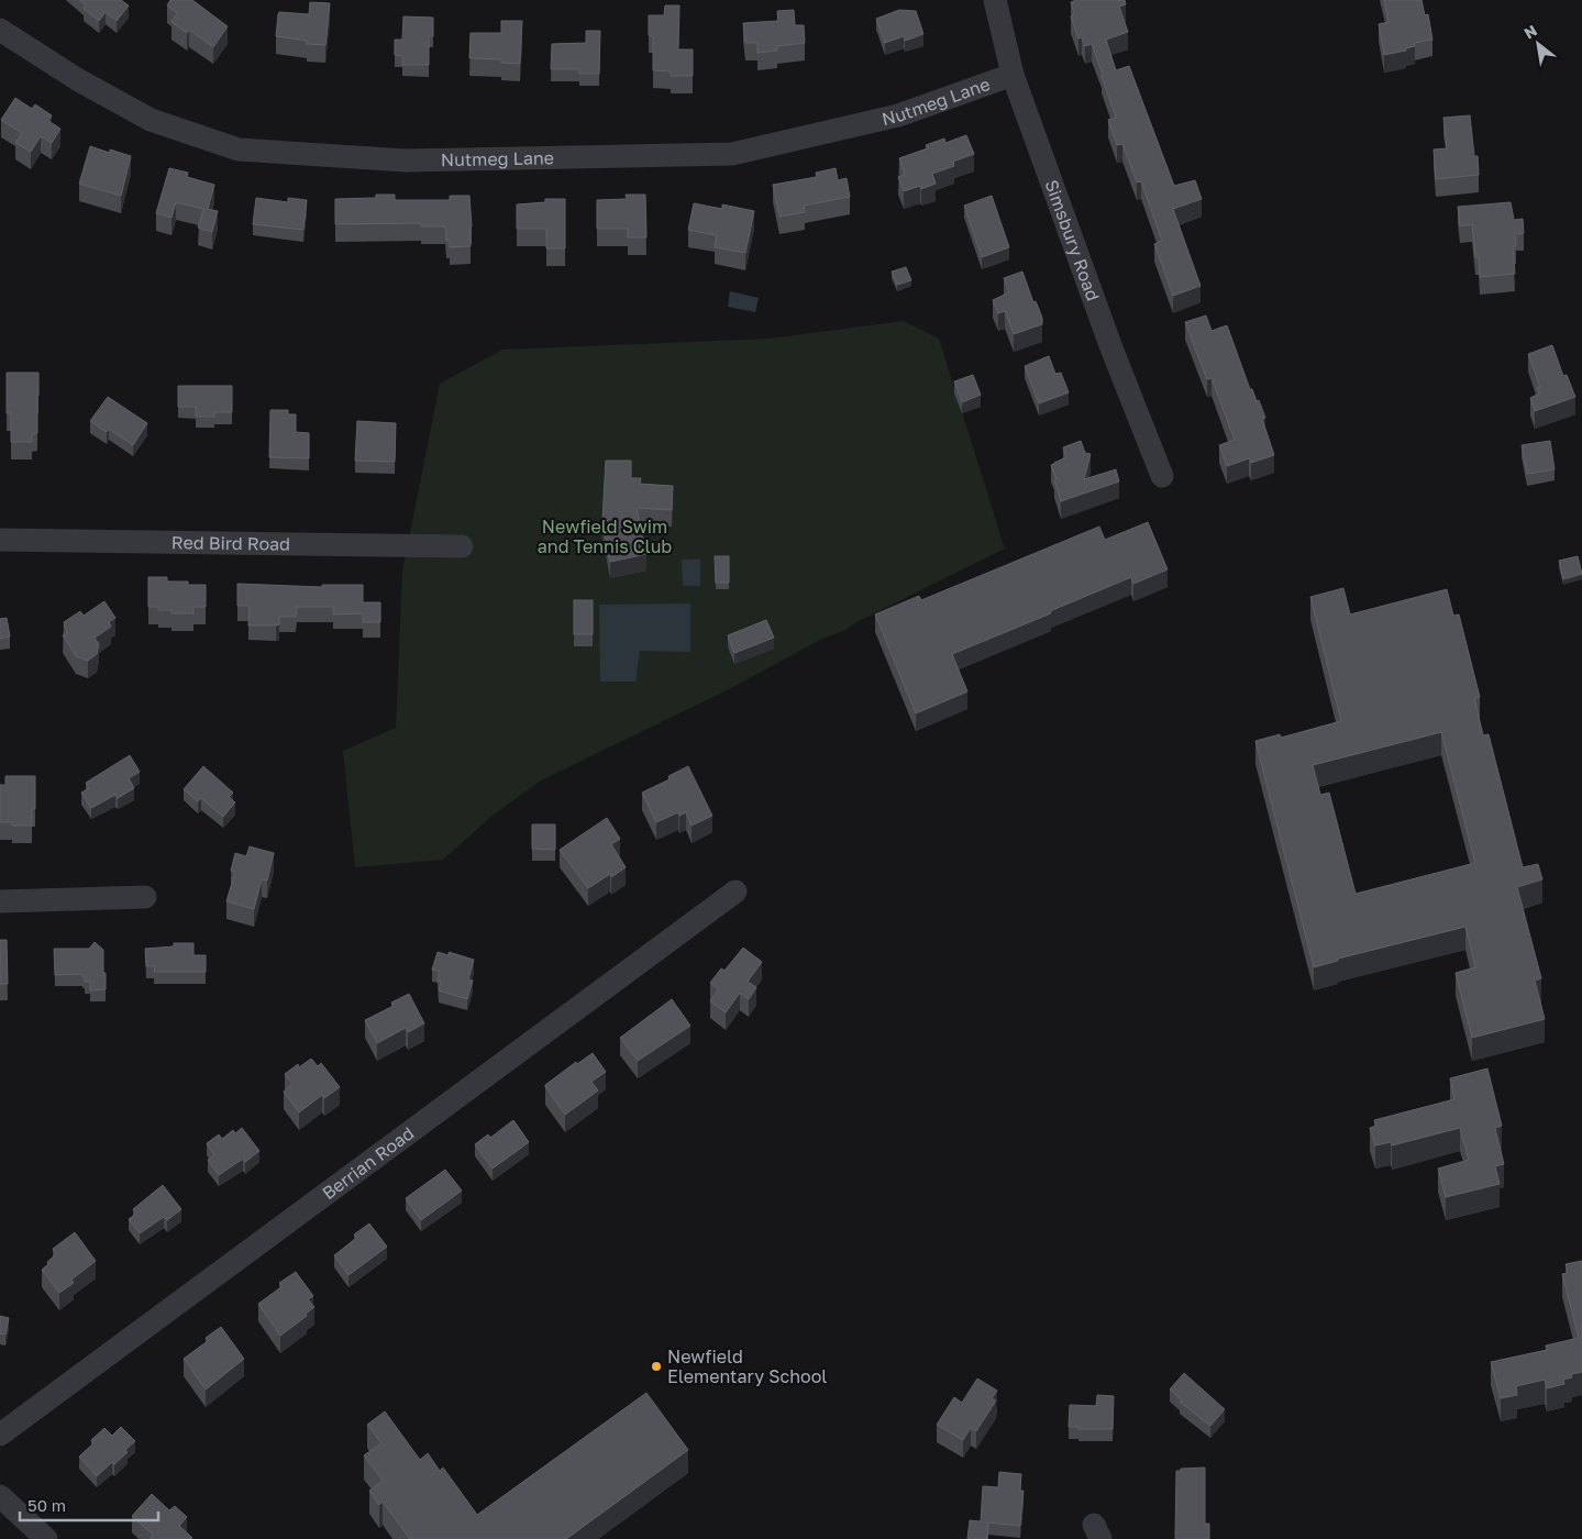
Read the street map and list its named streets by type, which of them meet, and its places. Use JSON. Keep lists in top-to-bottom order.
{
  "streets": {
    "street": [
      "Nutmeg Lane",
      "Simsbury Road",
      "Red Bird Road",
      "Berrian Road"
    ]
  },
  "crossings": [
    ["Nutmeg Lane", "Simsbury Road"]
  ],
  "parks": ["Newfield Swim and Tennis Club"],
  "places": ["Newfield Elementary School"],
  "scale_bar": "50 m",
  "north": "top left"
}
